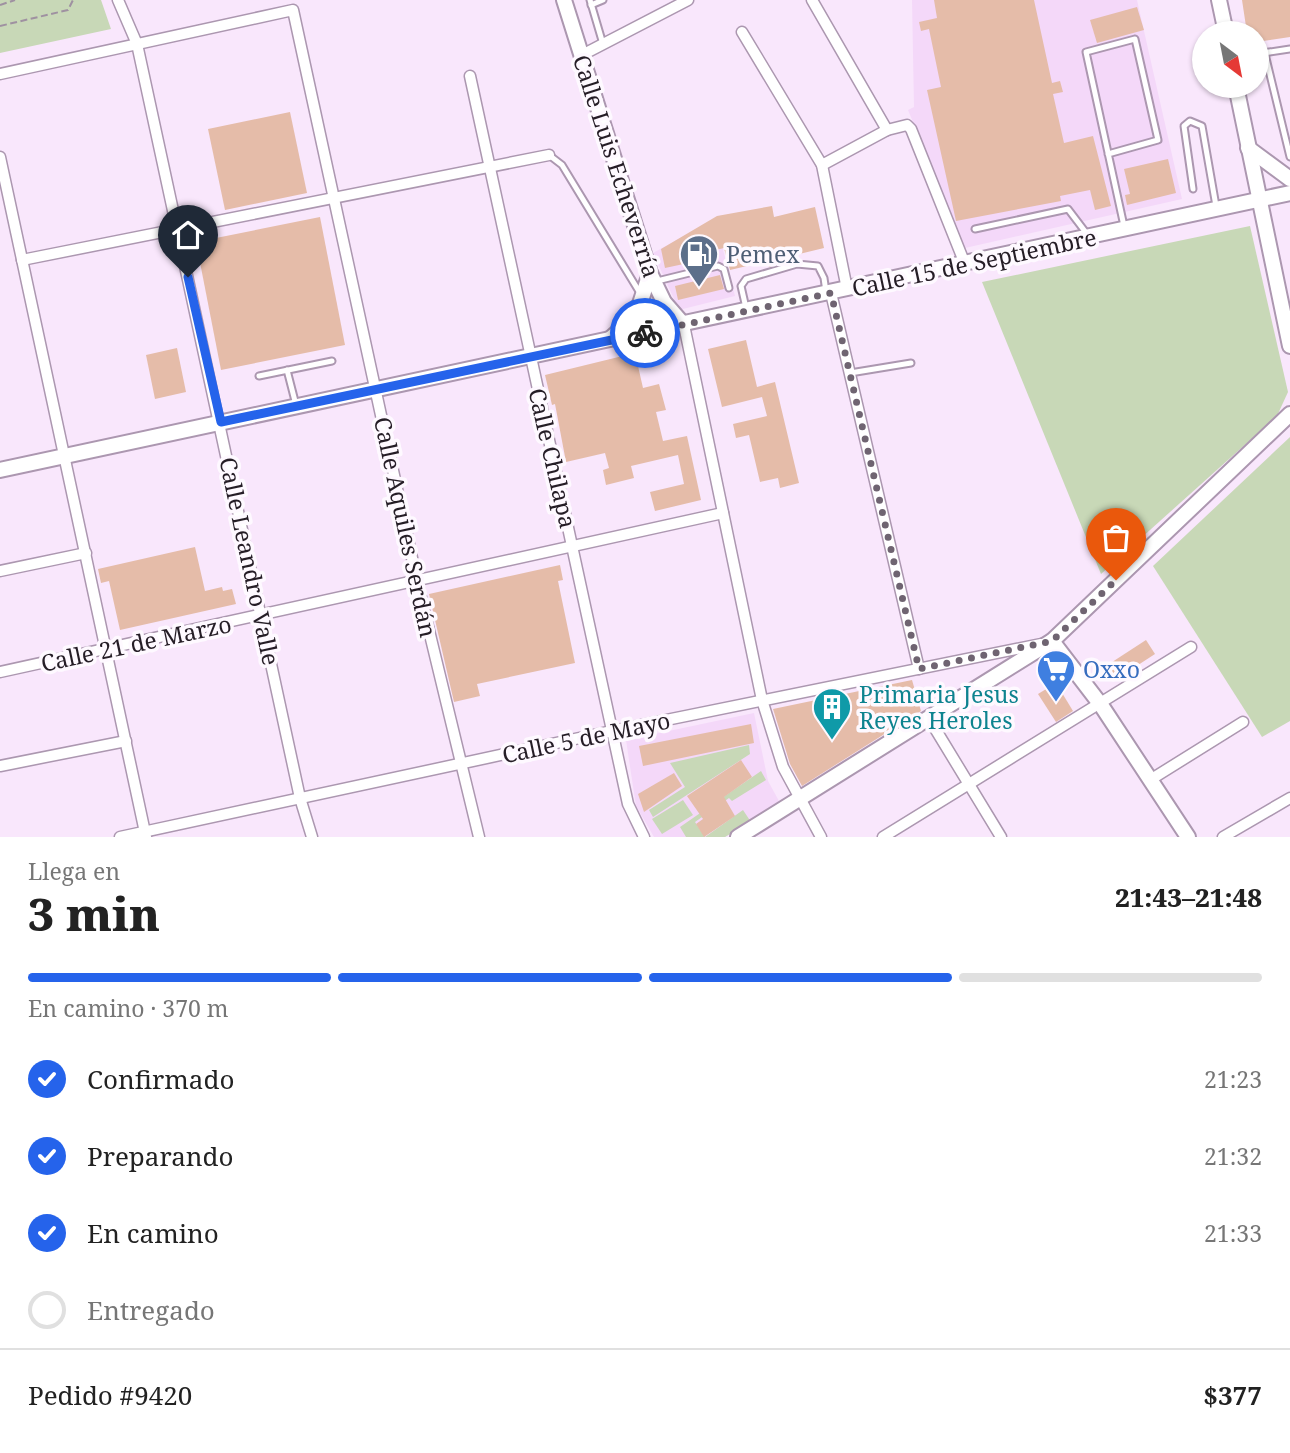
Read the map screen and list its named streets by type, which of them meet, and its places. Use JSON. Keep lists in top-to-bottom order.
{
  "streets": {
    "street": [
      "Calle Luis Echeverría",
      "Calle 15 de Septiembre",
      "Calle Chilapa",
      "Calle Aquiles Serdán",
      "Calle Leandro Valle",
      "Calle 21 de Marzo",
      "Calle 5 de Mayo"
    ]
  },
  "crossings": [
    ["Calle Luis Echeverría", "Calle 15 de Septiembre"],
    ["Calle 15 de Septiembre", "Calle Chilapa"],
    ["Calle 15 de Septiembre", "Calle Aquiles Serdán"],
    ["Calle 15 de Septiembre", "Calle Leandro Valle"],
    ["Calle Chilapa", "Calle 21 de Marzo"],
    ["Calle Chilapa", "Calle 5 de Mayo"],
    ["Calle Aquiles Serdán", "Calle Leandro Valle"],
    ["Calle Aquiles Serdán", "Calle 21 de Marzo"],
    ["Calle Aquiles Serdán", "Calle 5 de Mayo"],
    ["Calle Leandro Valle", "Calle 21 de Marzo"],
    ["Calle Leandro Valle", "Calle 5 de Mayo"]
  ],
  "places": {
    "fuel station": ["Pemex"],
    "supermarket": ["Oxxo"],
    "building": ["Primaria Jesus Reyes Heroles"]
  },
  "north": "bottom right",
  "page": {
    "heading": ["3 min", "Llega en", "21:43–21:48"],
    "panel": ["Pedido #9420", "$377"],
    "bar": "En camino · 370 m",
    "list": [
      ["Confirmado", "21:23"],
      ["Preparando", "21:32"],
      ["En camino", "21:33"],
      "Entregado"
    ]
  }
}
